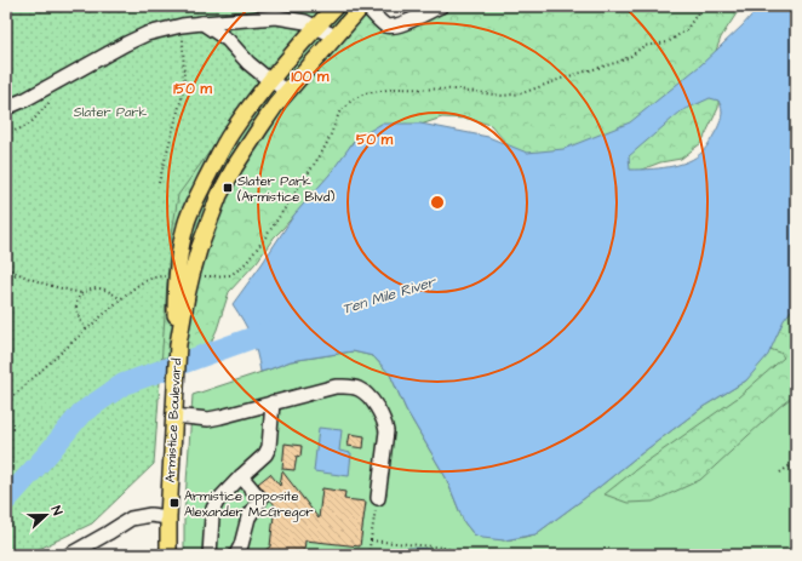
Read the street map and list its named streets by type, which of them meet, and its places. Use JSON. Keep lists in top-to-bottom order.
{
  "streets": {
    "main road": ["Armistice Boulevard"]
  },
  "water": ["Ten Mile River"],
  "parks": ["Slater Park"],
  "places": {
    "transit": ["Slater Park (Armistice Blvd)", "Armistice opposite Alexander McGregor"]
  },
  "north": "right",
  "rings": ["100 m", "150 m", "50 m"]
}
